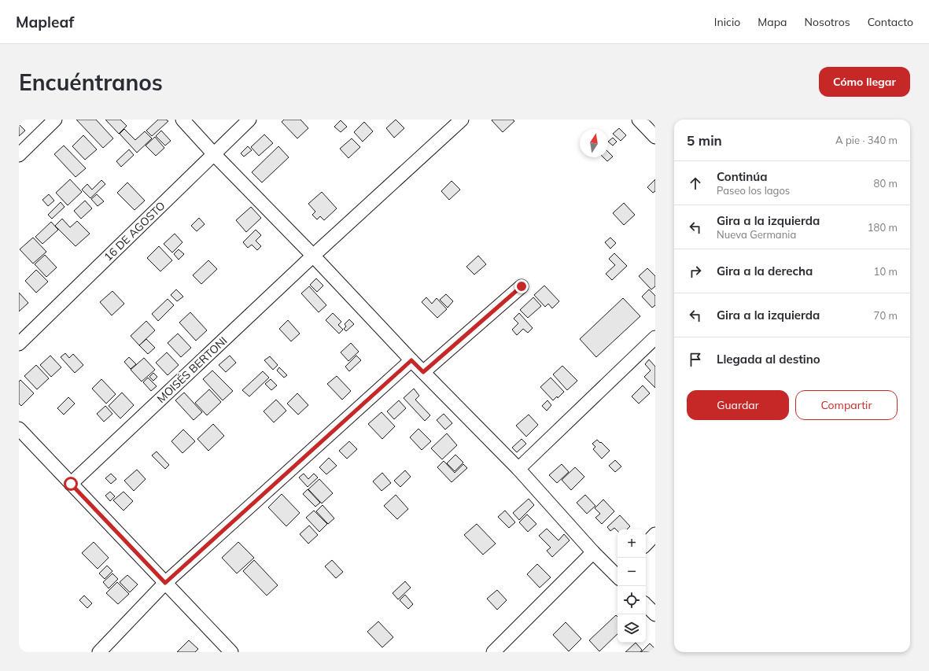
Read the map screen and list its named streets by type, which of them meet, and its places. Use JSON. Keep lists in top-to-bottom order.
{
  "streets": {
    "street": ["16 DE AGOSTO", "MOISÉS BERTONI"]
  },
  "north": "top",
  "page": {
    "header": "Mapleaf",
    "nav": [
      "Inicio",
      "Mapa",
      "Nosotros",
      "Contacto"
    ],
    "buttons": [
      "Cómo llegar",
      ["Guardar", "Compartir"]
    ],
    "title": "Encuéntranos",
    "heading": ["5 min", "A pie · 340 m"],
    "list": [
      ["Continúa", "Paseo los lagos", "80 m"],
      ["Gira a la izquierda", "Nueva Germania", "180 m"],
      ["Gira a la derecha", "10 m"],
      ["Gira a la izquierda", "70 m"],
      "Llegada al destino"
    ],
    "map_buttons": ["+", "−"]
  }
}
